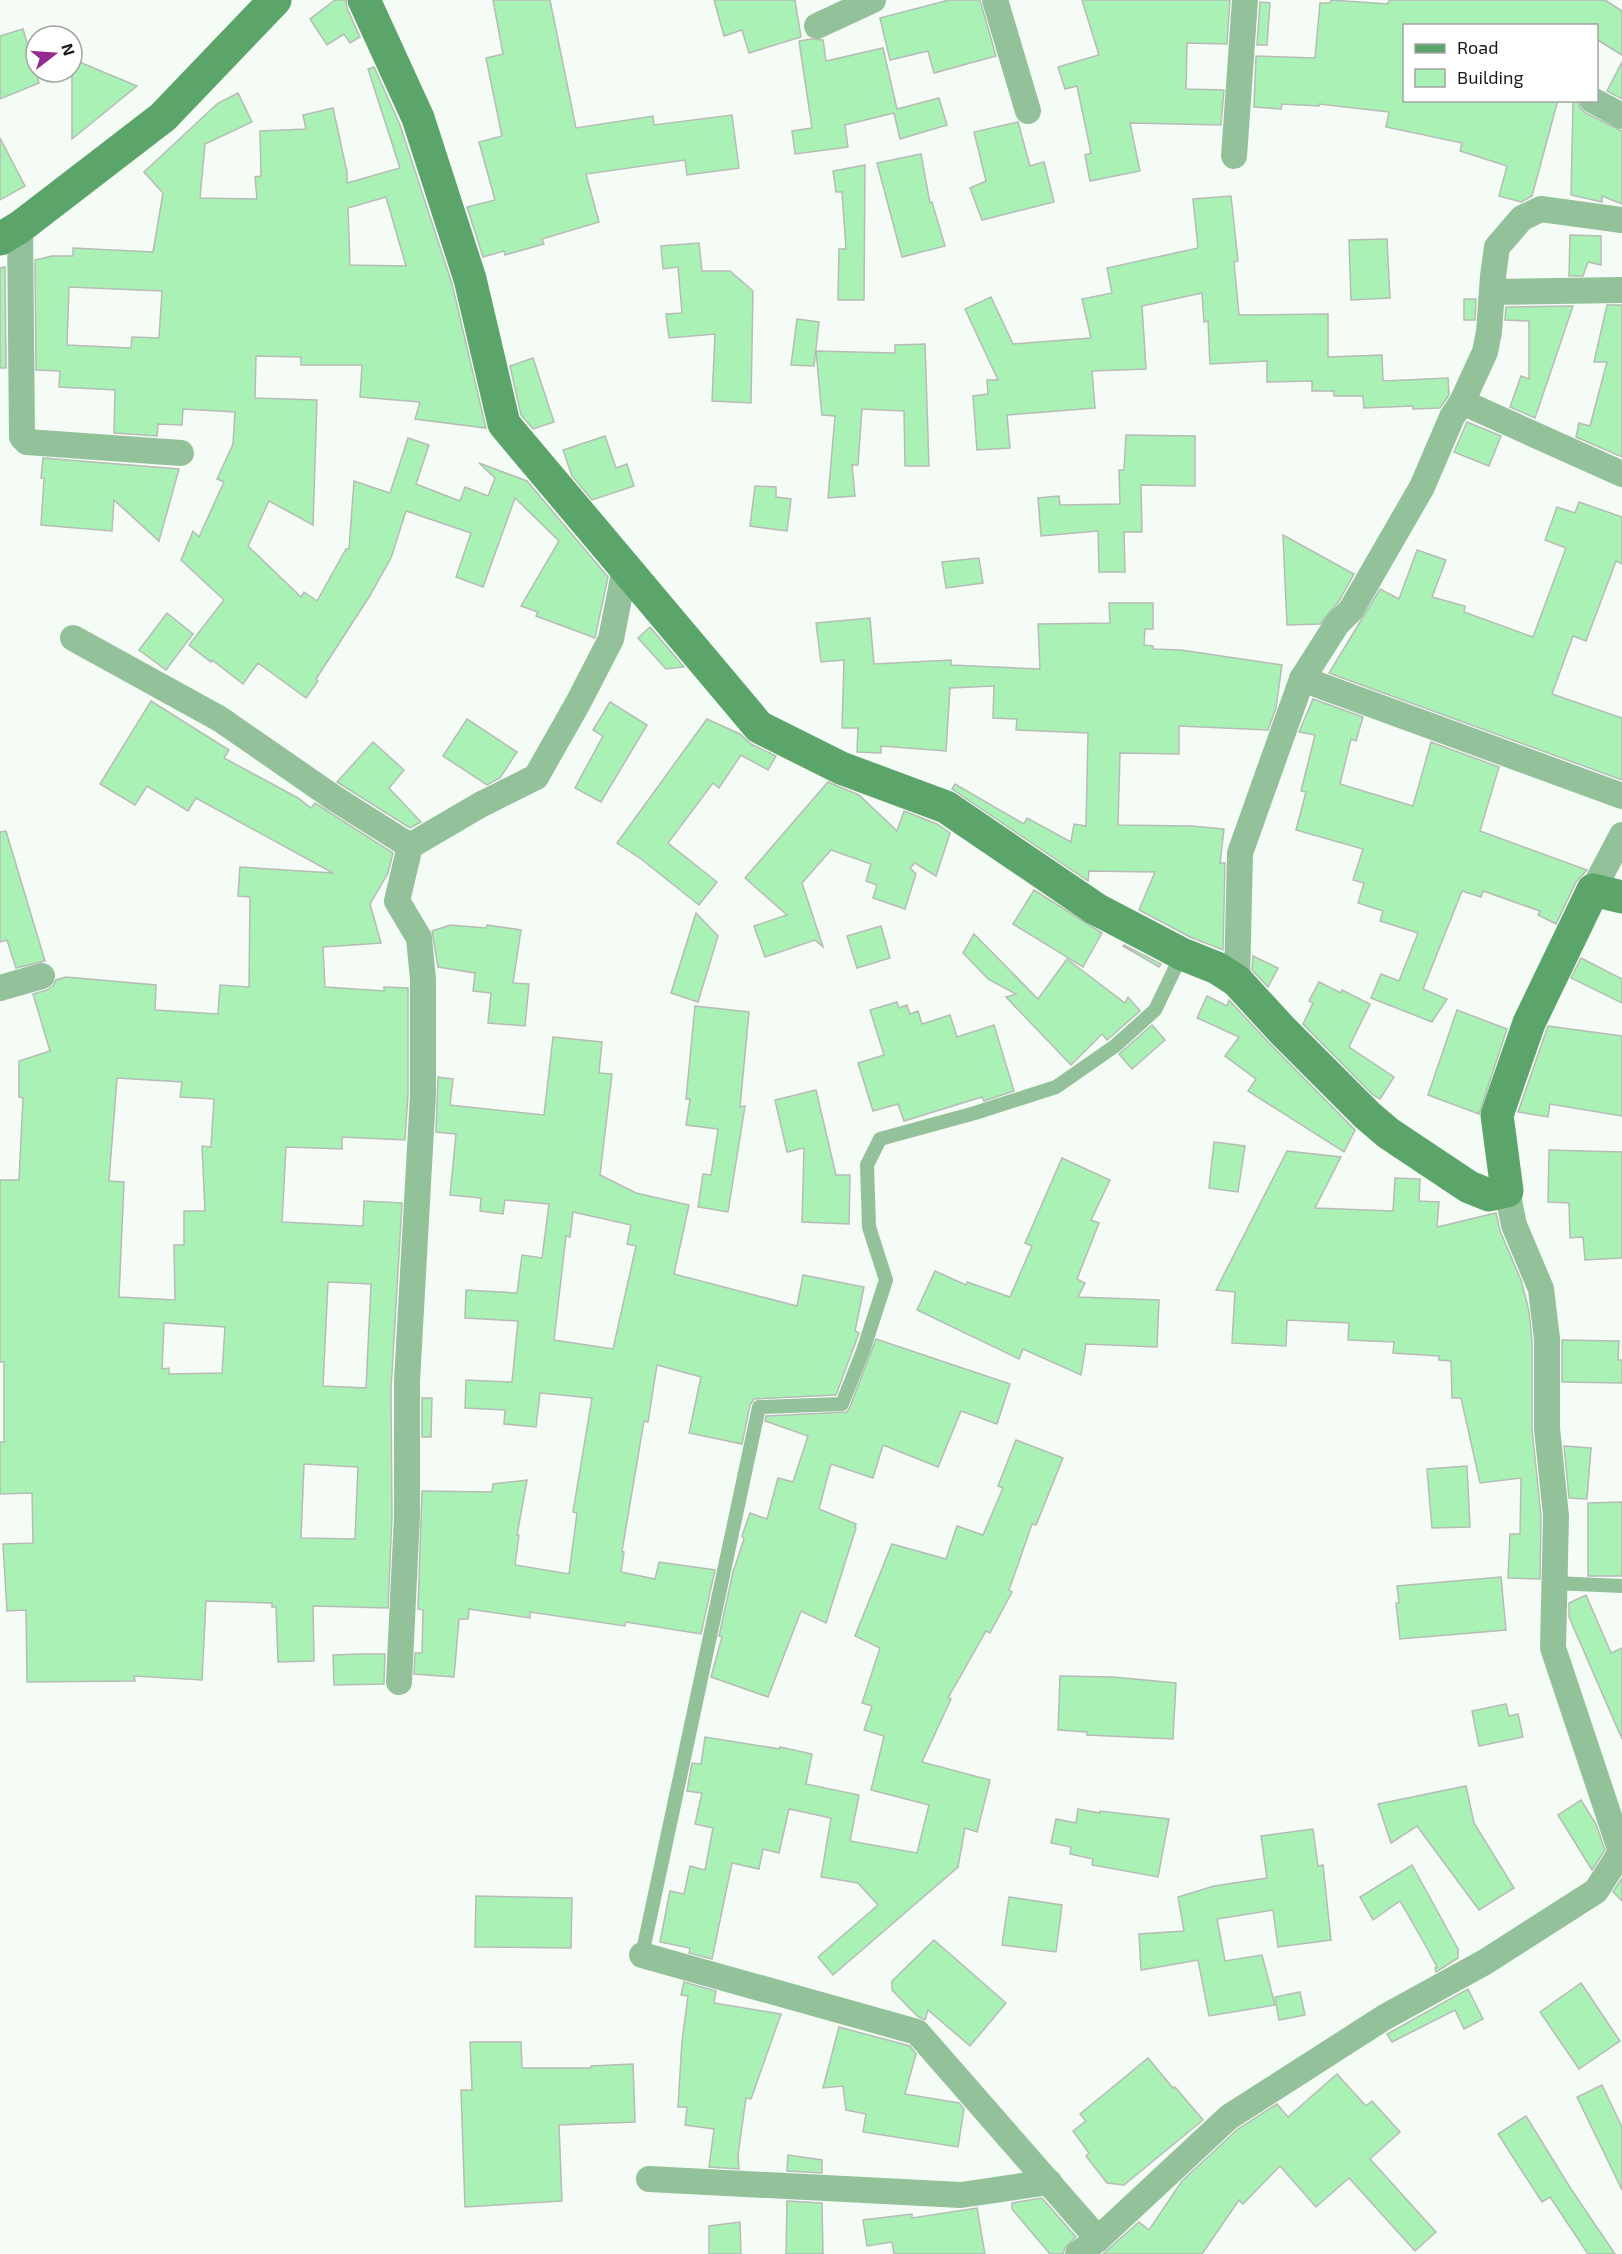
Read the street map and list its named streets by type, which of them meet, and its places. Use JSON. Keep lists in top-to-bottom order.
{
  "legend": ["Road", "Building"],
  "north": "right"
}
